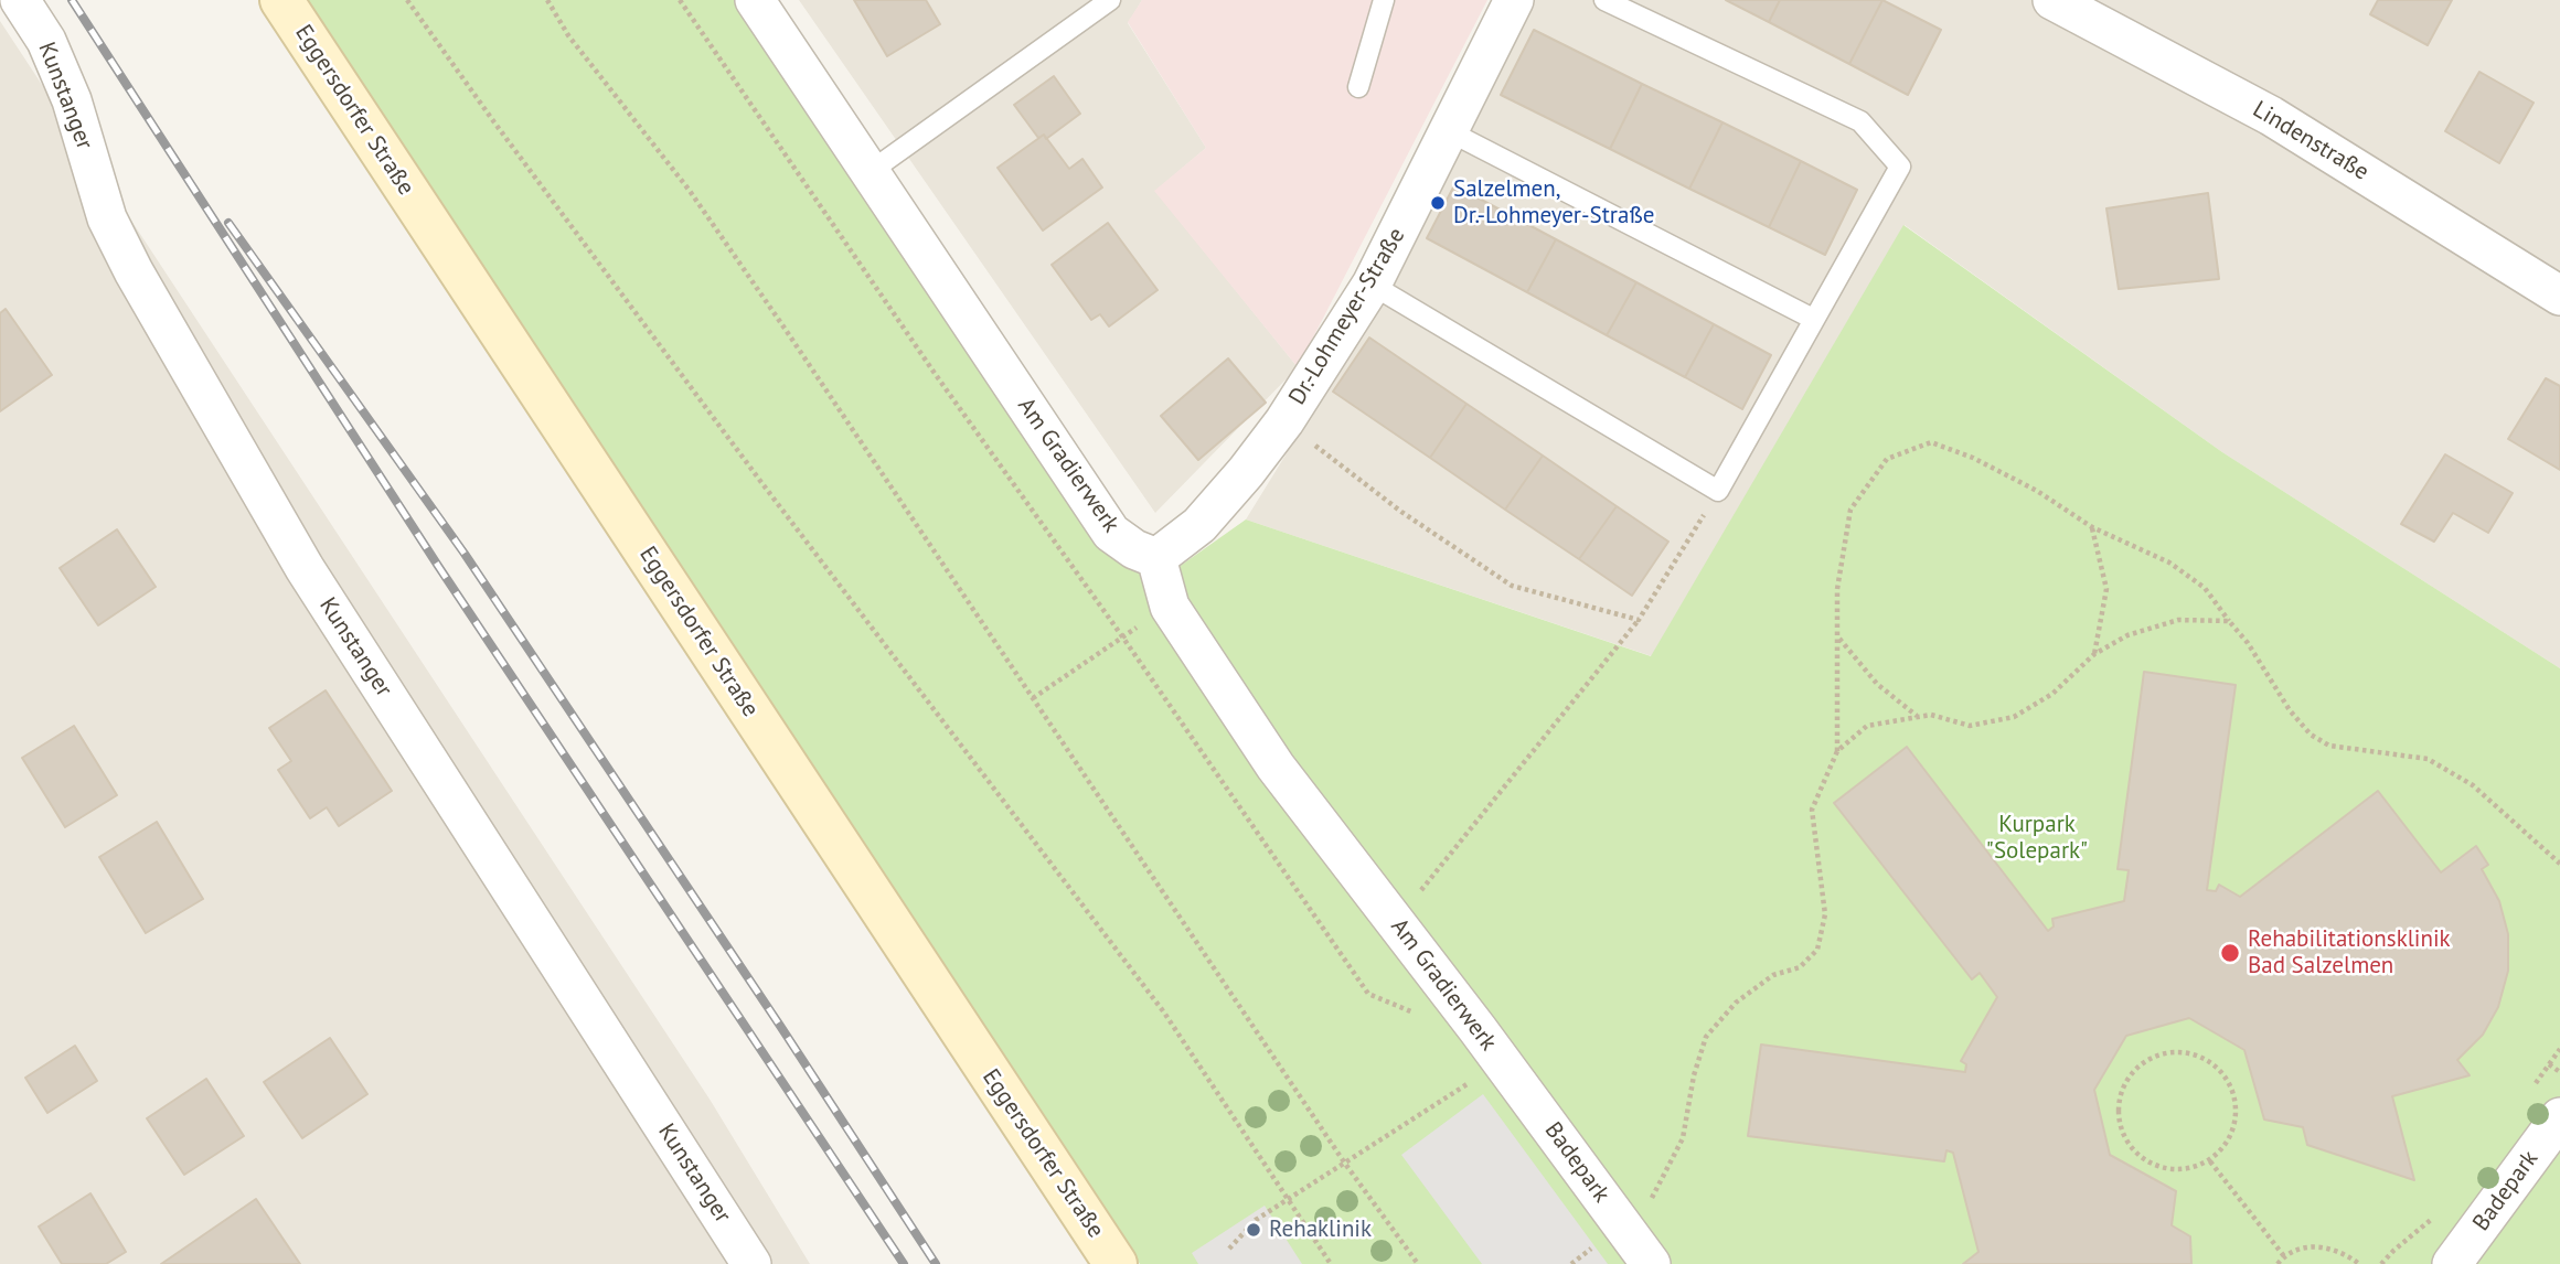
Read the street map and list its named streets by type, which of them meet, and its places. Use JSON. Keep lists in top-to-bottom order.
{
  "streets": {
    "street": [
      "Kunstanger",
      "Eggersdorfer Straße",
      "Lindenstraße",
      "Dr.-Lohmeyer-Straße",
      "Am Gradierwerk",
      "Badepark"
    ]
  },
  "crossings": [
    ["Dr.-Lohmeyer-Straße", "Am Gradierwerk"],
    ["Am Gradierwerk", "Badepark"]
  ],
  "parks": ["Kurpark \"Solepark\""],
  "places": ["Salzelmen, Dr.-Lohmeyer-Straße", "Rehabilitationsklinik Bad Salzelmen", "Rehaklinik"]
}
